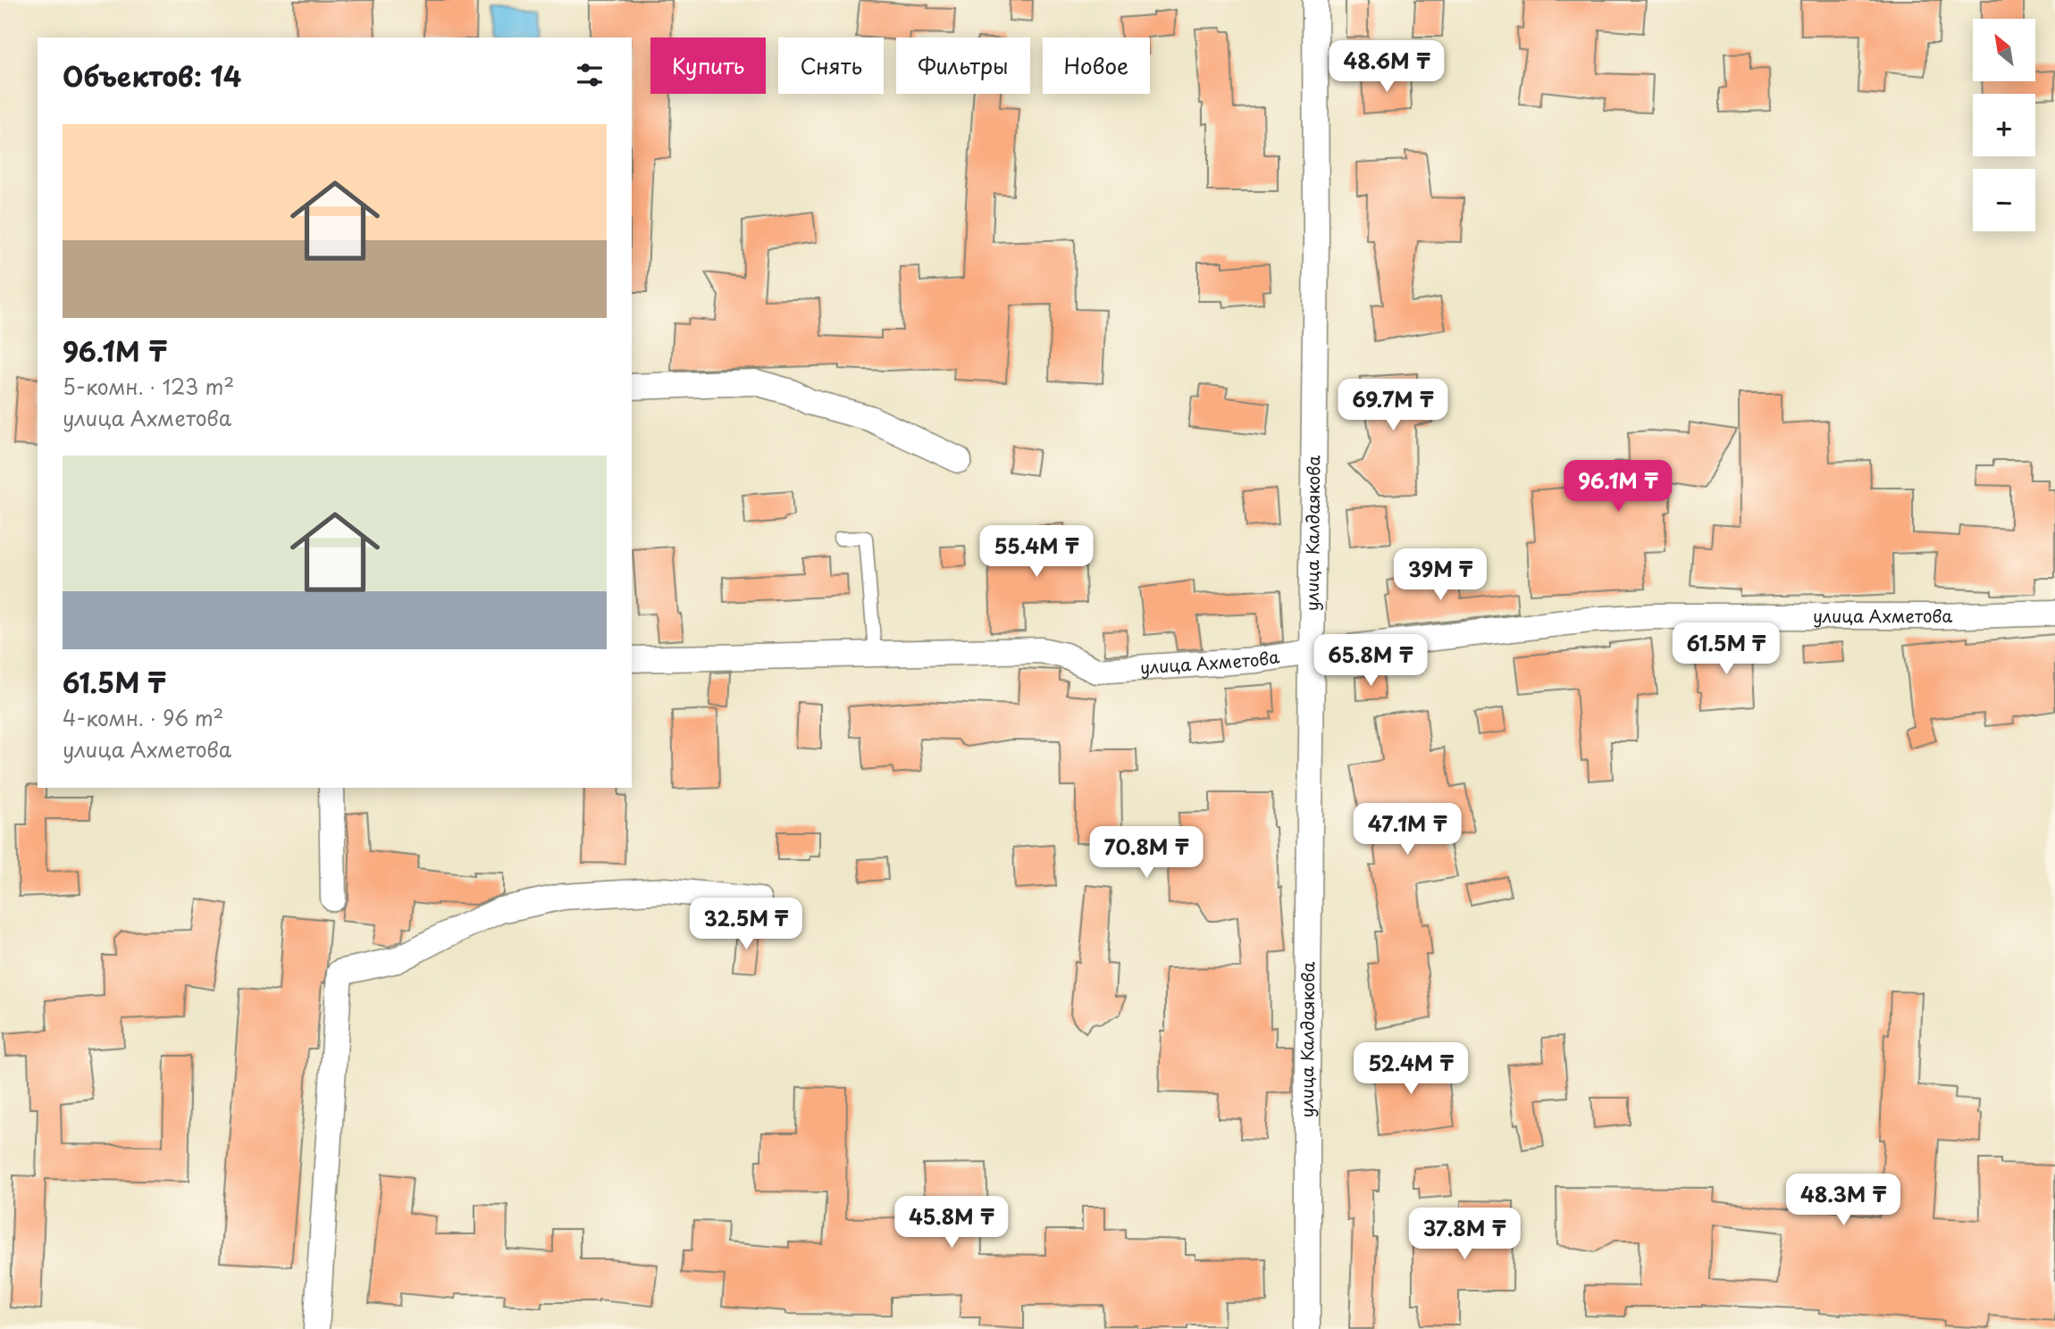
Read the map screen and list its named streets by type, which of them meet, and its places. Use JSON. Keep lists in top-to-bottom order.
{
  "streets": {
    "street": ["улица Калдаякова", "улица Ахметова"]
  },
  "crossings": [
    ["улица Калдаякова", "улица Ахметова"]
  ],
  "north": "top left",
  "page": {
    "map_buttons": ["+", "−"],
    "chip": [
      "Купить",
      "Снять",
      "Фильтры",
      "Новое"
    ],
    "heading": "Объектов: 14",
    "price": [
      "48.6M ₸",
      "69.7M ₸",
      "96.1M ₸",
      "55.4M ₸",
      "39M ₸",
      "61.5M ₸",
      "65.8M ₸",
      "47.1M ₸",
      "70.8M ₸",
      "32.5M ₸",
      "52.4M ₸",
      "48.3M ₸",
      "45.8M ₸",
      "37.8M ₸"
    ],
    "list": [
      {
        "name": "96.1M ₸",
        "note": "5-комн. · 123 m² · улица Ахметова"
      },
      {
        "name": "61.5M ₸",
        "note": "4-комн. · 96 m² · улица Ахметова"
      }
    ]
  }
}
